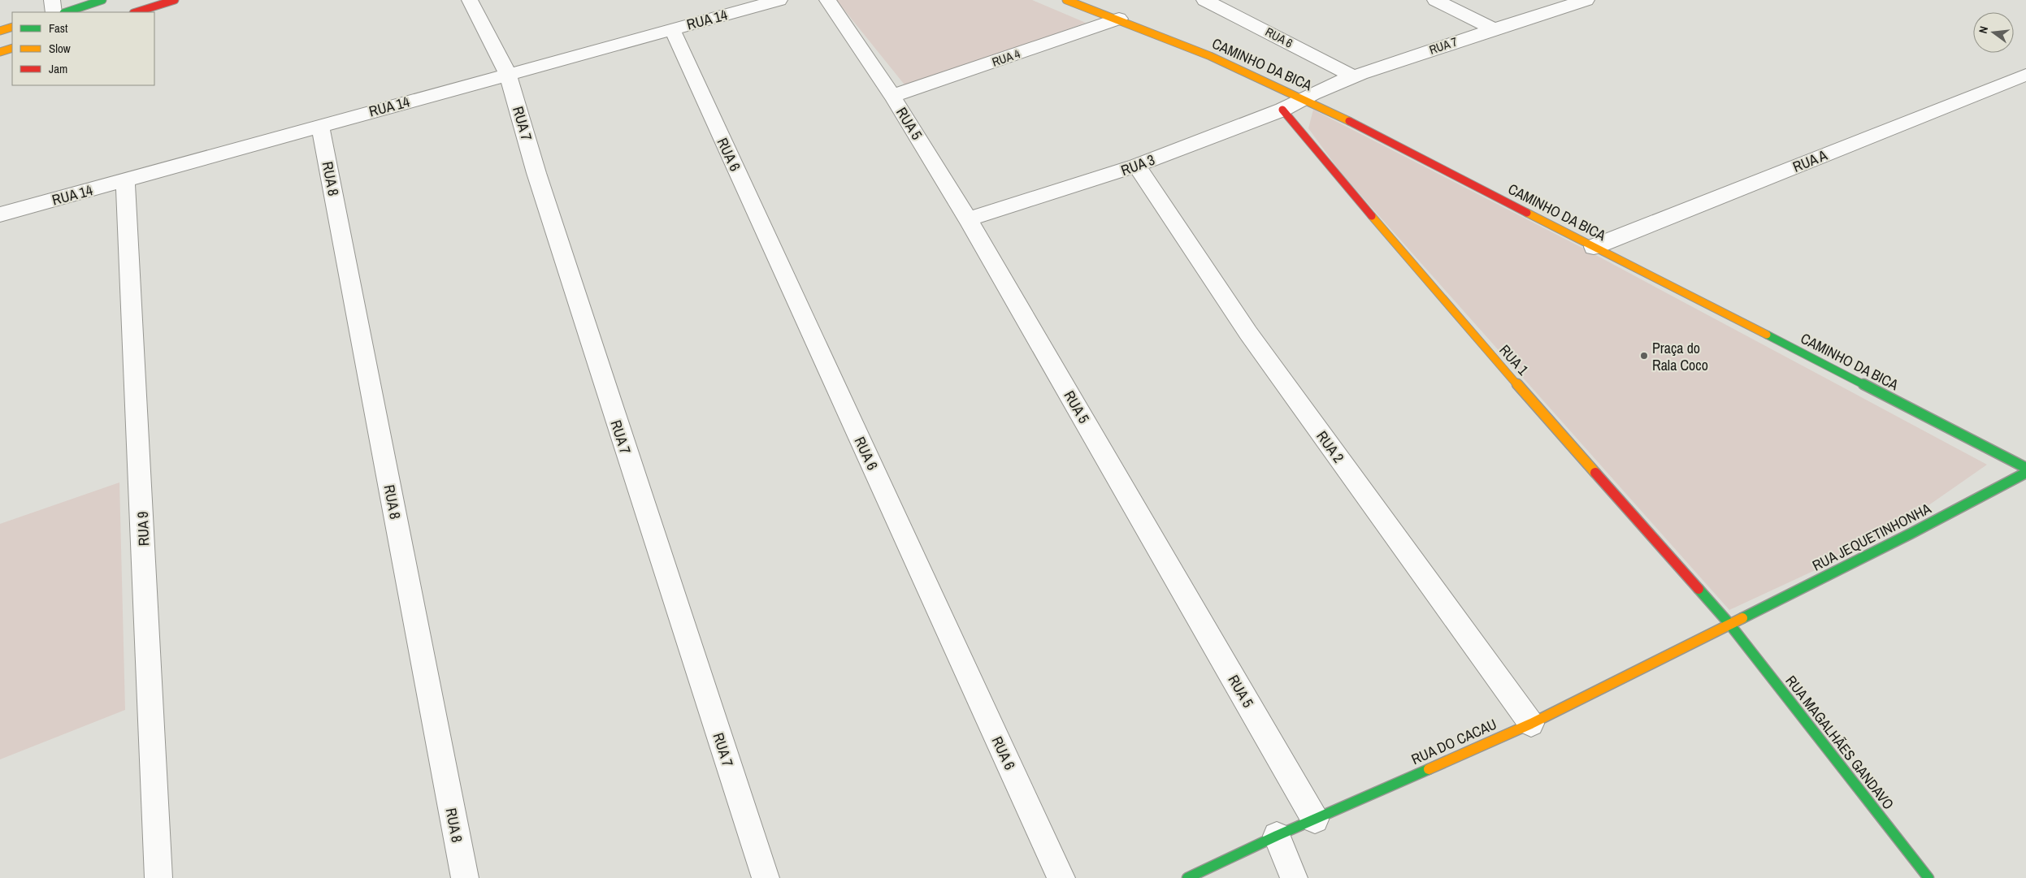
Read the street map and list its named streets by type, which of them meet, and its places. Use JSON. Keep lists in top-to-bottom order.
{
  "streets": {
    "street": [
      "RUA 14",
      "RUA 6",
      "RUA 7",
      "RUA 4",
      "CAMINHO DA BICA",
      "RUA 5",
      "RUA A",
      "RUA 3",
      "RUA 8",
      "RUA 1",
      "RUA 2",
      "RUA 9",
      "RUA JEQUETINHONHA",
      "RUA DO CACAU",
      "RUA MAGALHÃES GANDAVO"
    ]
  },
  "crossings": [
    ["RUA 14", "RUA 6"],
    ["RUA 14", "RUA 7"],
    ["RUA 14", "RUA 8"],
    ["RUA 14", "RUA 9"],
    ["RUA 6", "RUA 7"],
    ["RUA 7", "CAMINHO DA BICA"],
    ["RUA 7", "RUA 3"],
    ["RUA 4", "CAMINHO DA BICA"],
    ["RUA 4", "RUA 5"],
    ["CAMINHO DA BICA", "RUA A"],
    ["CAMINHO DA BICA", "RUA 3"],
    ["RUA 5", "RUA 3"],
    ["RUA 5", "RUA DO CACAU"],
    ["RUA 3", "RUA 1"],
    ["RUA 3", "RUA 2"],
    ["RUA 1", "RUA JEQUETINHONHA"],
    ["RUA 1", "RUA DO CACAU"],
    ["RUA 1", "RUA MAGALHÃES GANDAVO"],
    ["RUA 2", "RUA DO CACAU"],
    ["RUA JEQUETINHONHA", "RUA DO CACAU"],
    ["RUA JEQUETINHONHA", "RUA MAGALHÃES GANDAVO"],
    ["RUA DO CACAU", "RUA MAGALHÃES GANDAVO"]
  ],
  "places": ["Praça do Rala Coco"],
  "legend": ["Fast", "Slow", "Jam"],
  "north": "left"
}
